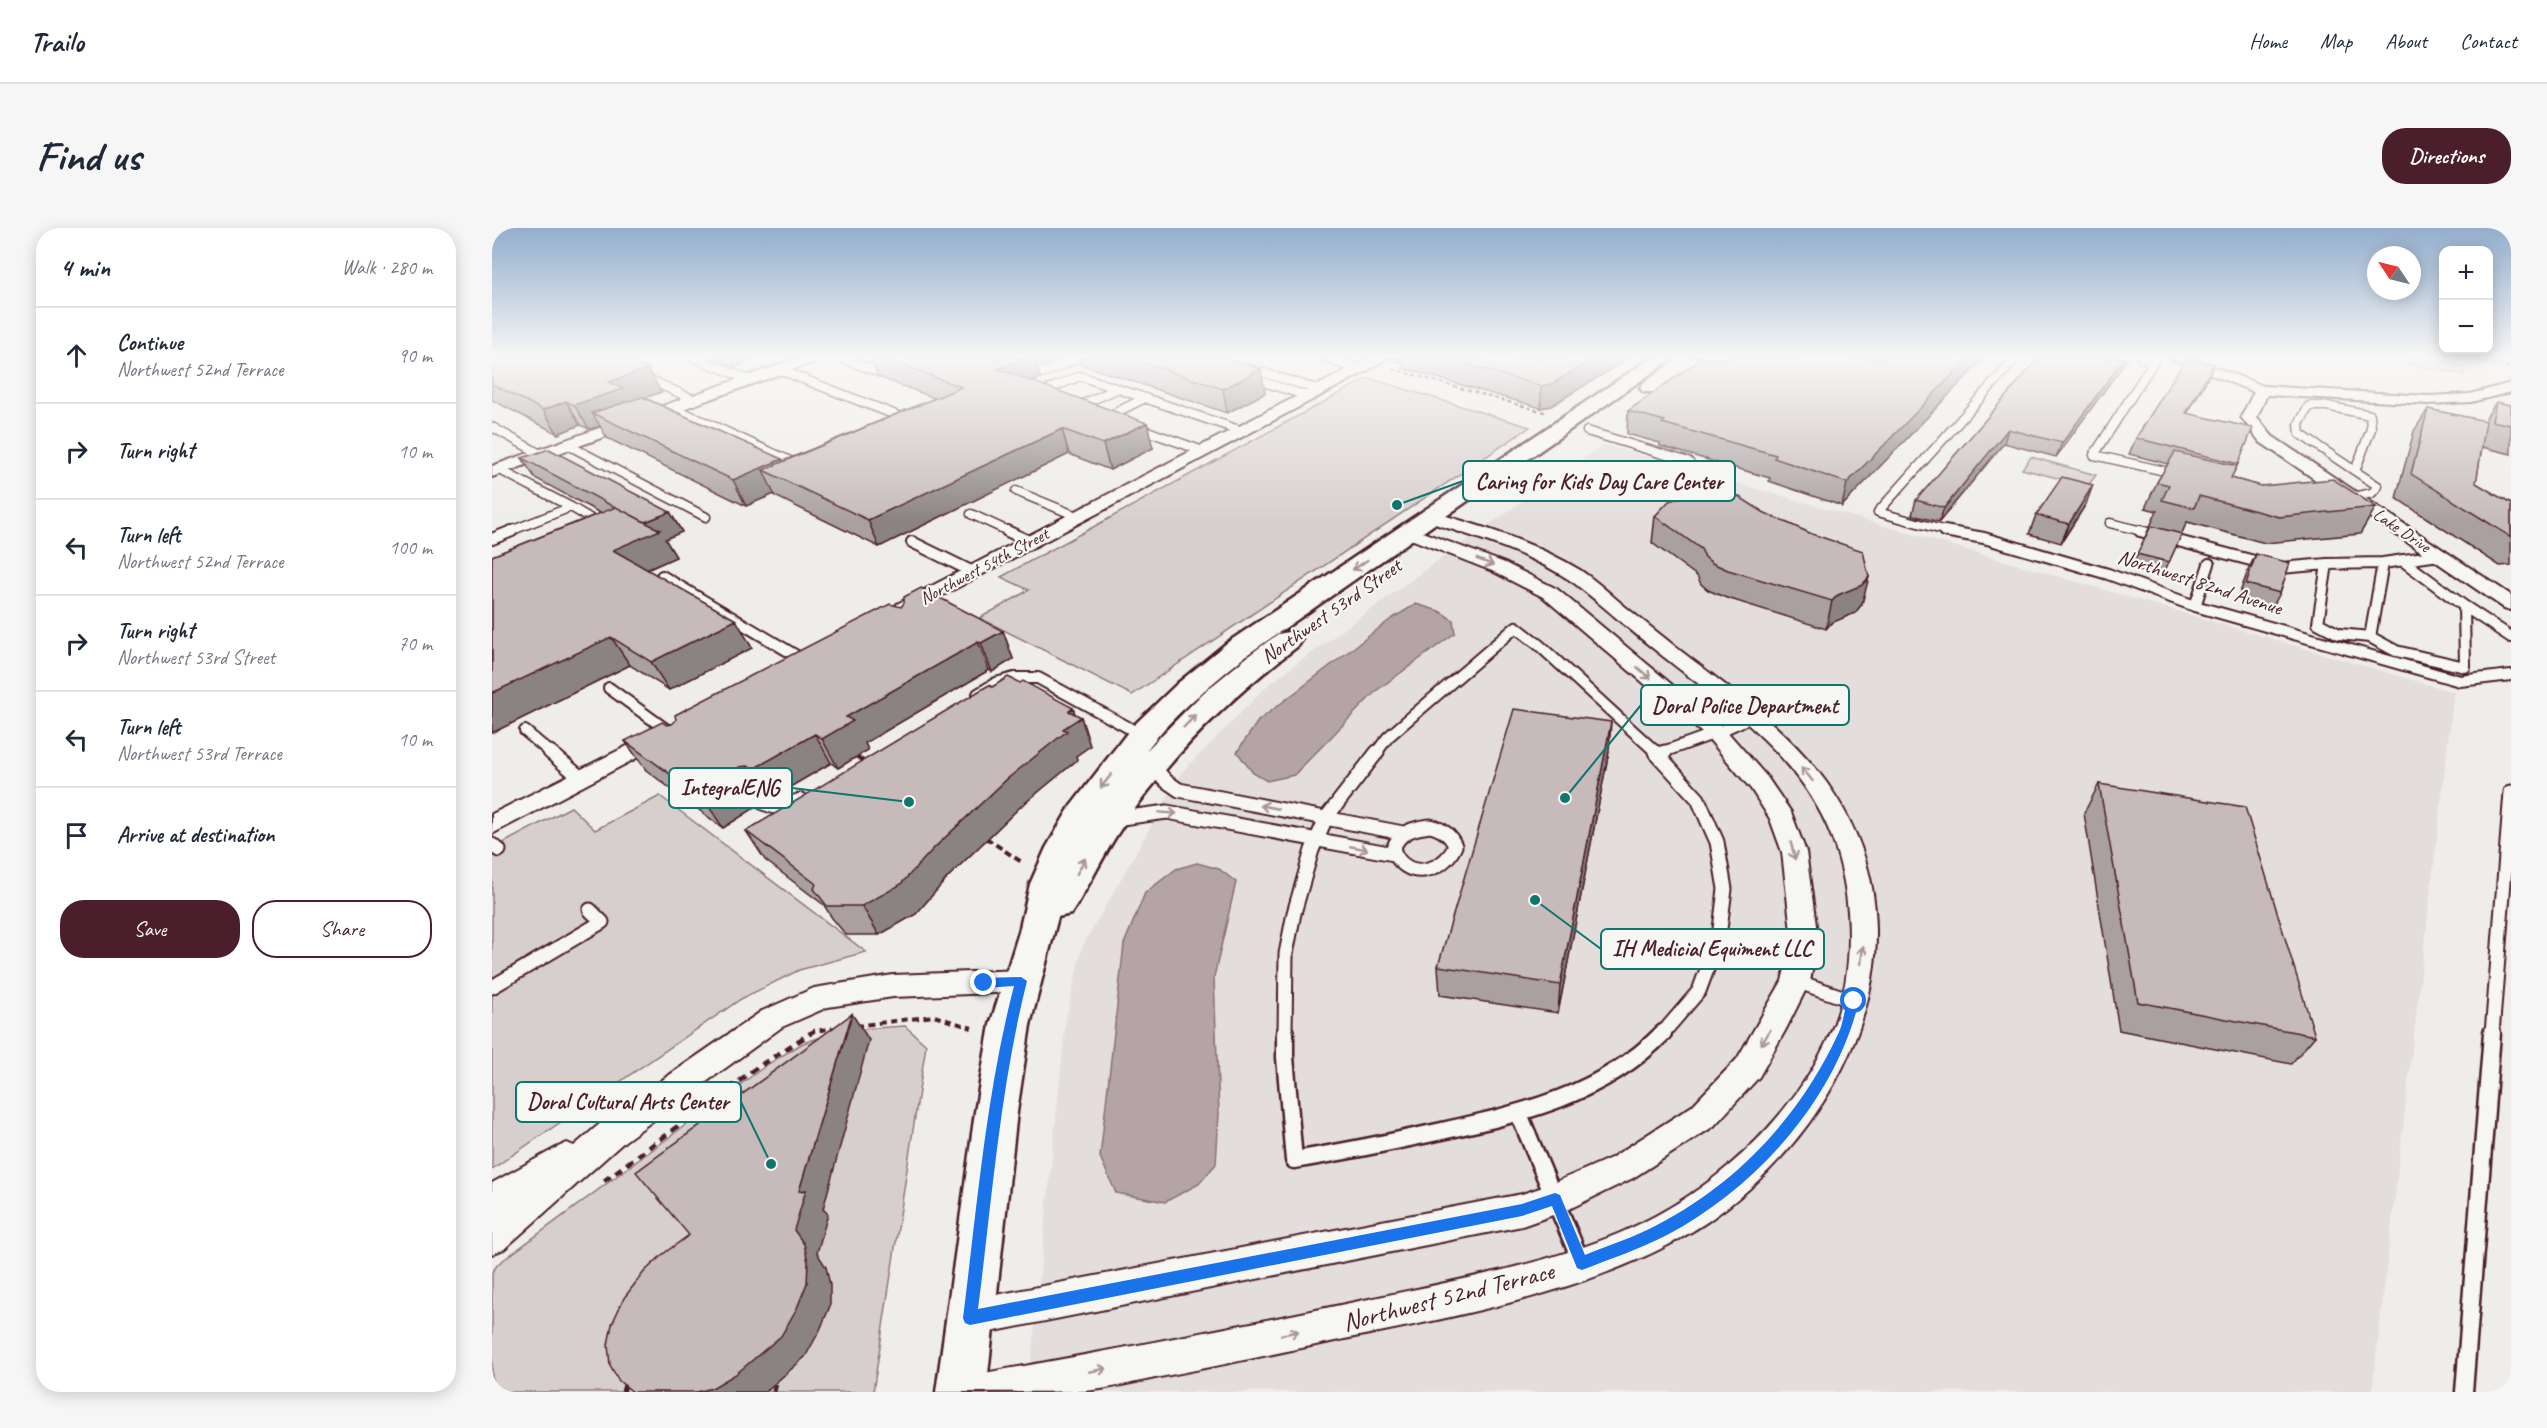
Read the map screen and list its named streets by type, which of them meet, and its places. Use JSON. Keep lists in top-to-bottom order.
{
  "streets": {
    "street": [
      "Lake Drive",
      "Northwest 54th Street",
      "Northwest 53rd Street",
      "Northwest 52nd Terrace"
    ],
    "lane": ["Northwest 82nd Avenue"]
  },
  "crossings": [
    ["Northwest 53rd Street", "Northwest 52nd Terrace"]
  ],
  "places": [
    "Caring for Kids Day Care Center",
    "Doral Police Department",
    "IntegralENG",
    "IH Medicial Equiment LLC",
    "Doral Cultural Arts Center"
  ],
  "north": "top left",
  "page": {
    "header": "Trailo",
    "nav": [
      "Home",
      "Map",
      "About",
      "Contact"
    ],
    "buttons": [
      "Directions",
      ["Save", "Share"]
    ],
    "title": "Find us",
    "heading": ["4 min", "Walk · 280 m"],
    "map_buttons": ["+", "−"],
    "list": [
      ["Continue", "Northwest 52nd Terrace", "90 m"],
      ["Turn right", "10 m"],
      ["Turn left", "Northwest 52nd Terrace", "100 m"],
      ["Turn right", "Northwest 53rd Street", "70 m"],
      ["Turn left", "Northwest 53rd Terrace", "10 m"],
      "Arrive at destination"
    ]
  }
}
